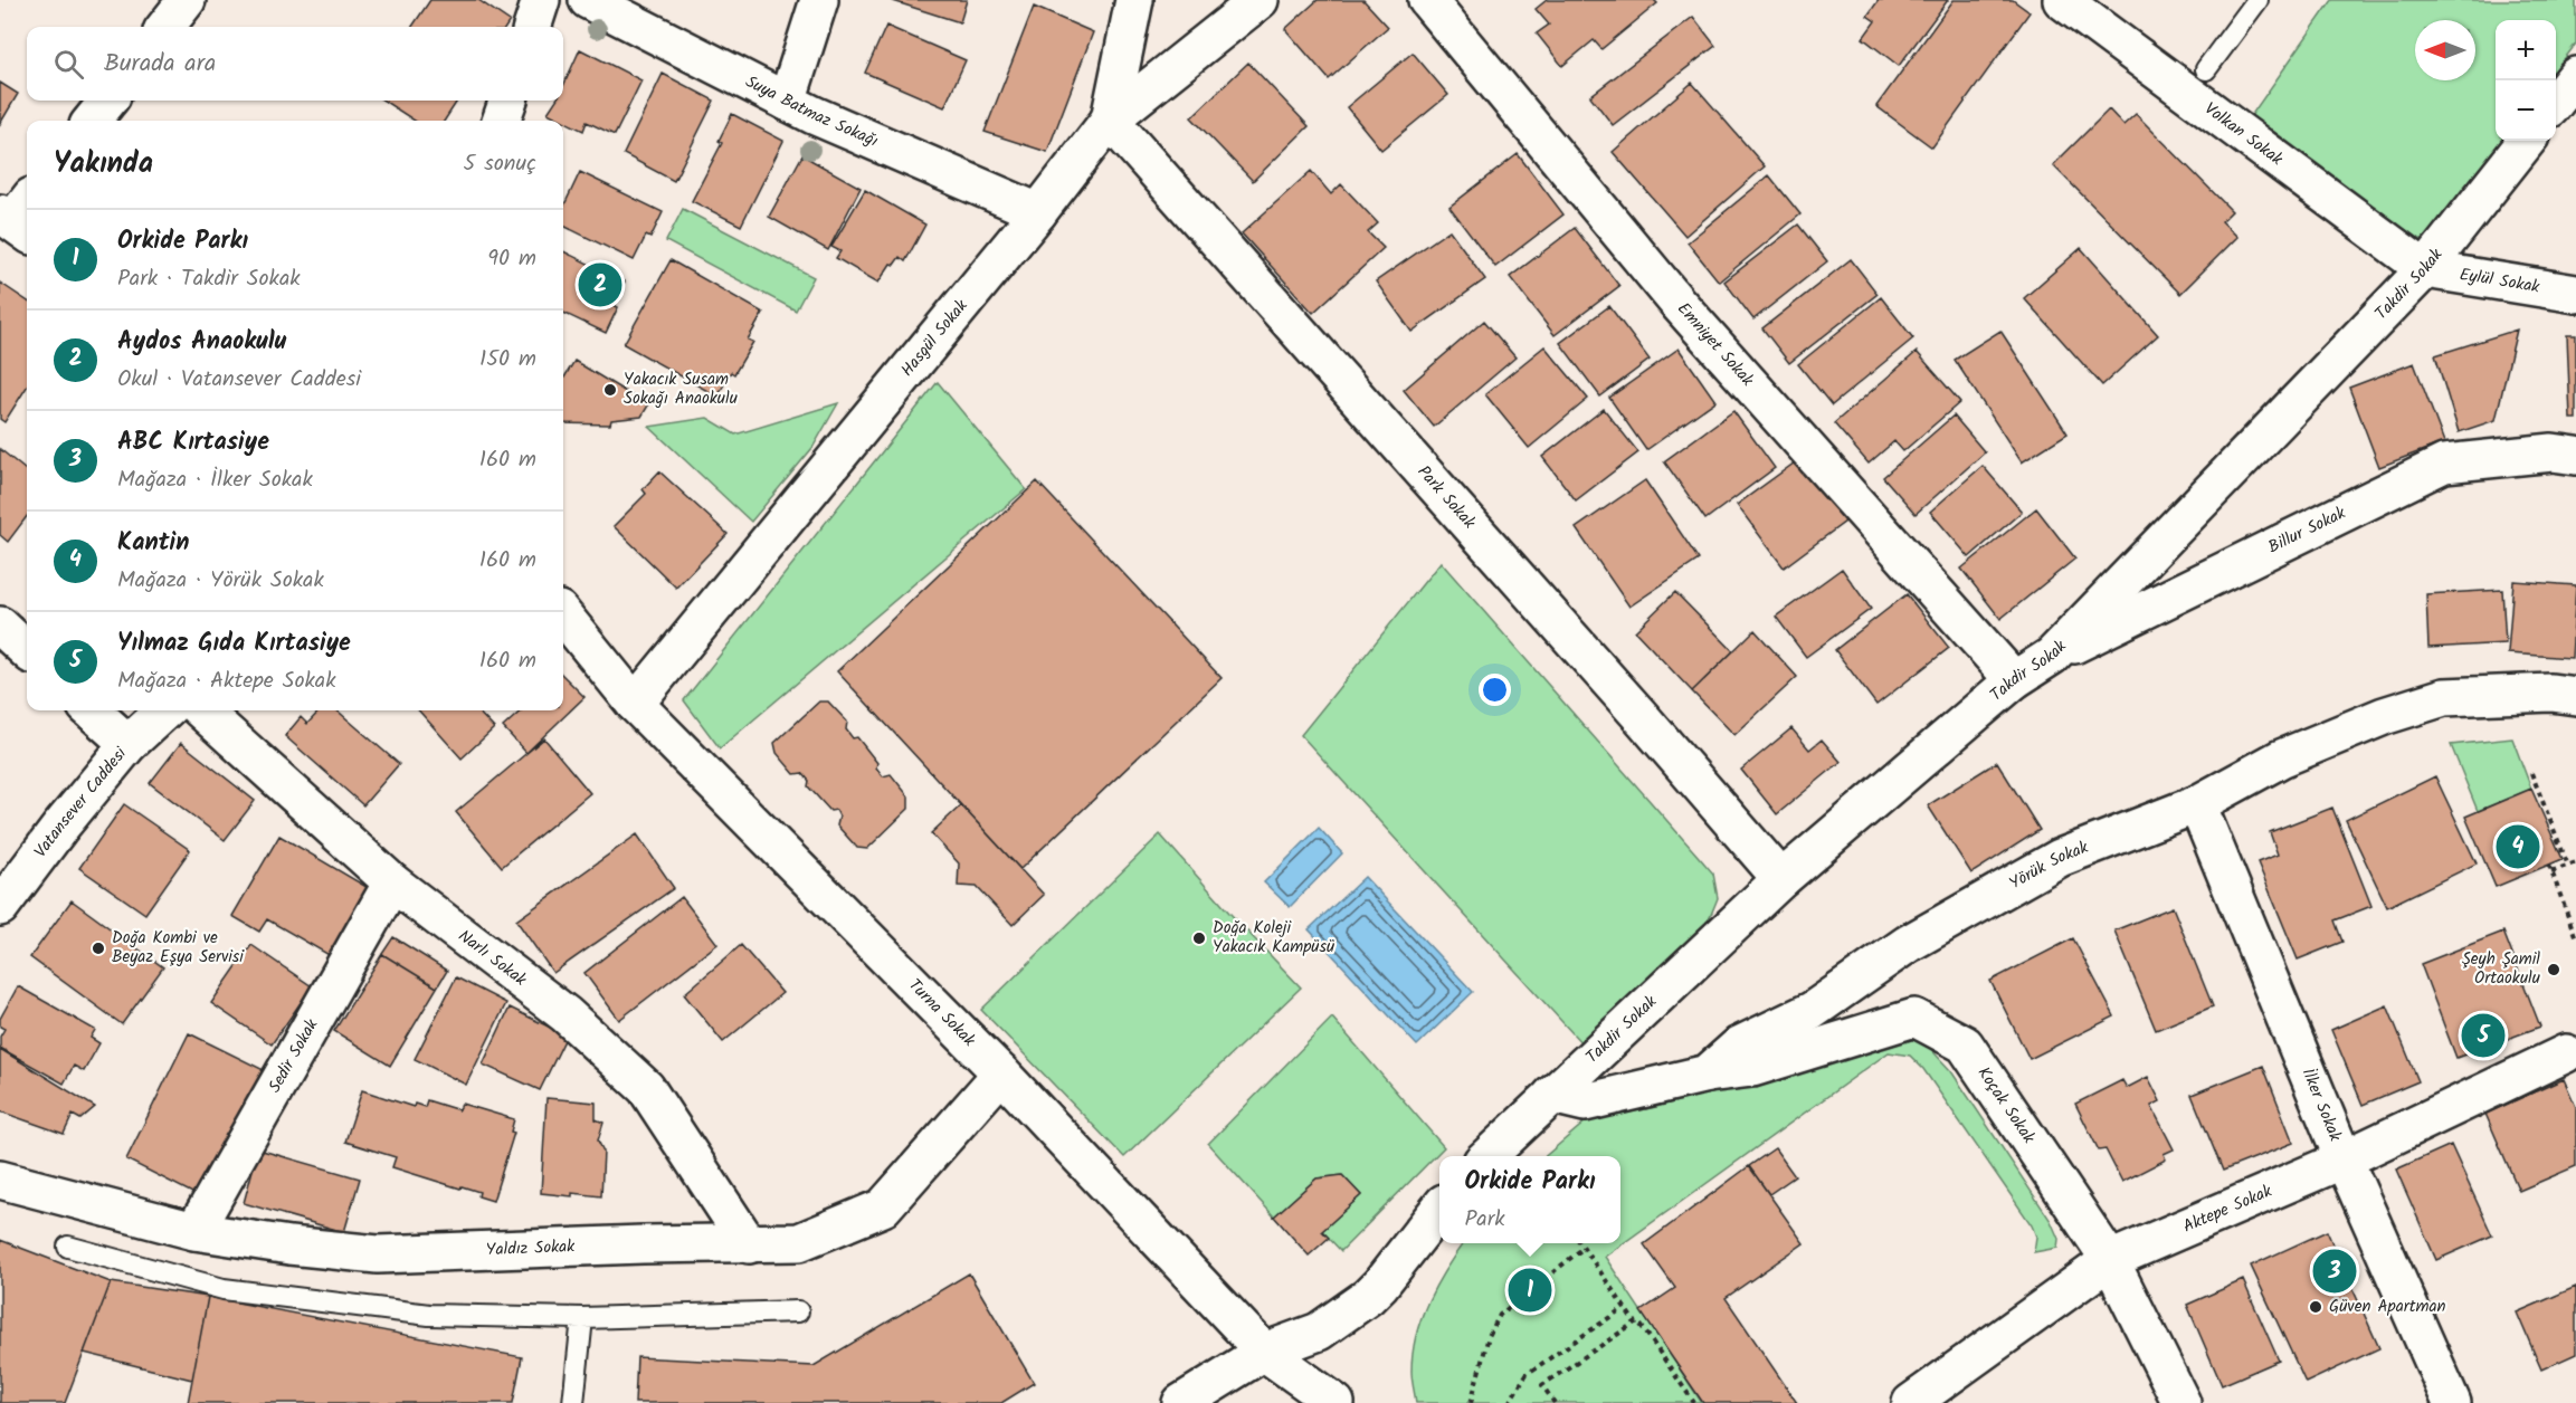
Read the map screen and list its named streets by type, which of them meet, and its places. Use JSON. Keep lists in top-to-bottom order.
{
  "streets": {
    "street": [
      "Suya Batmaz Sokağı",
      "Volkan Sokak",
      "Eylül Sokak",
      "Takdir Sokak",
      "Hasgül Sokak",
      "Emniyet Sokak",
      "Park Sokak",
      "Billur Sokak",
      "Vatansever Caddesi",
      "Yörük Sokak",
      "Narlı Sokak",
      "Turna Sokak",
      "Sedir Sokak",
      "İlker Sokak",
      "Koçak Sokak",
      "Aktepe Sokak",
      "Yaldız Sokak"
    ]
  },
  "crossings": [
    ["Suya Batmaz Sokağı", "Hasgül Sokak"],
    ["Volkan Sokak", "Eylül Sokak"],
    ["Volkan Sokak", "Takdir Sokak"],
    ["Eylül Sokak", "Takdir Sokak"],
    ["Takdir Sokak", "Emniyet Sokak"],
    ["Takdir Sokak", "Park Sokak"],
    ["Takdir Sokak", "Billur Sokak"],
    ["Takdir Sokak", "Yörük Sokak"],
    ["Hasgül Sokak", "Park Sokak"],
    ["Hasgül Sokak", "Turna Sokak"],
    ["Yörük Sokak", "İlker Sokak"],
    ["Yörük Sokak", "Koçak Sokak"],
    ["Narlı Sokak", "Sedir Sokak"],
    ["Narlı Sokak", "Yaldız Sokak"],
    ["Turna Sokak", "Yaldız Sokak"],
    ["Sedir Sokak", "Yaldız Sokak"],
    ["İlker Sokak", "Aktepe Sokak"],
    ["Koçak Sokak", "Aktepe Sokak"]
  ],
  "places": [
    "Yakacık Susam Sokağı Anaokulu",
    "Doğa Koleji Yakacık Kampüsü",
    "Doğa Kombi ve Beyaz Eşya Servisi",
    "Şeyh Şamil Ortaokulu",
    "Güven Apartman"
  ],
  "north": "left",
  "page": {
    "map_buttons": ["+", "−"],
    "search": "Burada ara",
    "heading": ["Yakında", "5 sonuç"],
    "list": [
      {
        "mark": "1",
        "name": "Orkide Parkı",
        "note": "Park · Takdir Sokak",
        "value": "90 m"
      },
      {
        "mark": "2",
        "name": "Aydos Anaokulu",
        "note": "Okul · Vatansever Caddesi",
        "value": "150 m"
      },
      {
        "mark": "3",
        "name": "ABC Kırtasiye",
        "note": "Mağaza · İlker Sokak",
        "value": "160 m"
      },
      {
        "mark": "4",
        "name": "Kantin",
        "note": "Mağaza · Yörük Sokak",
        "value": "160 m"
      },
      {
        "mark": "5",
        "name": "Yılmaz Gıda Kırtasiye",
        "note": "Mağaza · Aktepe Sokak",
        "value": "160 m"
      }
    ],
    "pins": [
      "2",
      "4",
      "5",
      "3",
      "1"
    ],
    "popup": ["Orkide Parkı", "Park"]
  }
}
